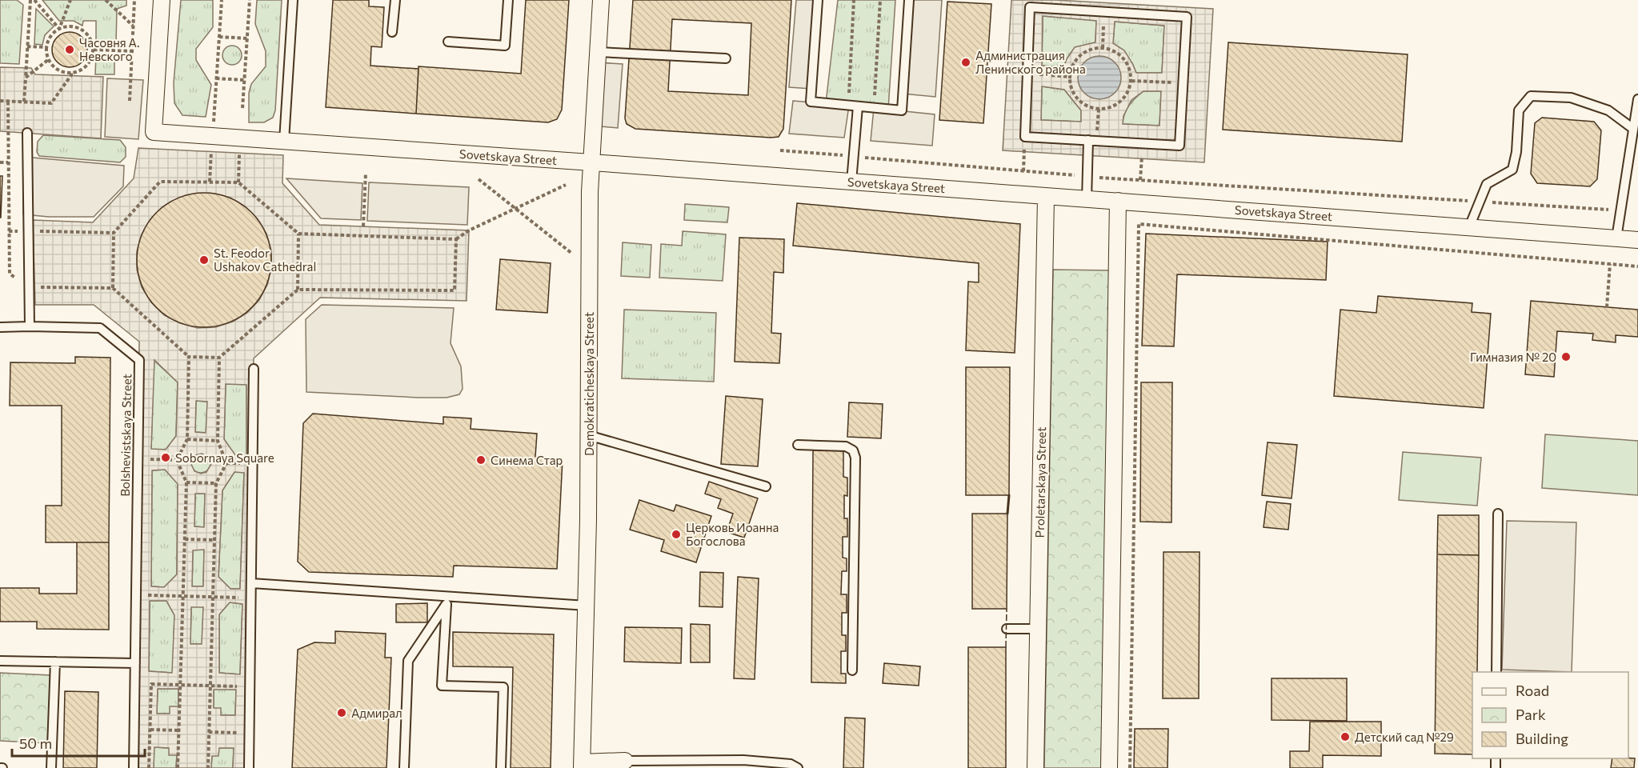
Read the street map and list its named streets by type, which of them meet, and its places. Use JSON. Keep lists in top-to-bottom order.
{
  "streets": {
    "street": ["Sovetskaya Street", "Demokraticheskaya Street", "Proletarskaya Street"],
    "lane": ["Bolshevistskaya Street"]
  },
  "crossings": [
    ["Sovetskaya Street", "Demokraticheskaya Street"],
    ["Sovetskaya Street", "Proletarskaya Street"]
  ],
  "places": [
    "Часовня А. Невского",
    "Администрация Ленинского района",
    "St. Feodor Ushakov Cathedral",
    "Гимназия № 20",
    "Sobornaya Square",
    "Синема Стар",
    "Церковь Иоанна Богослова",
    "Адмирал",
    "Детский сад №29"
  ],
  "legend": ["Road", "Park", "Building"],
  "scale_bar": "50 m"
}
